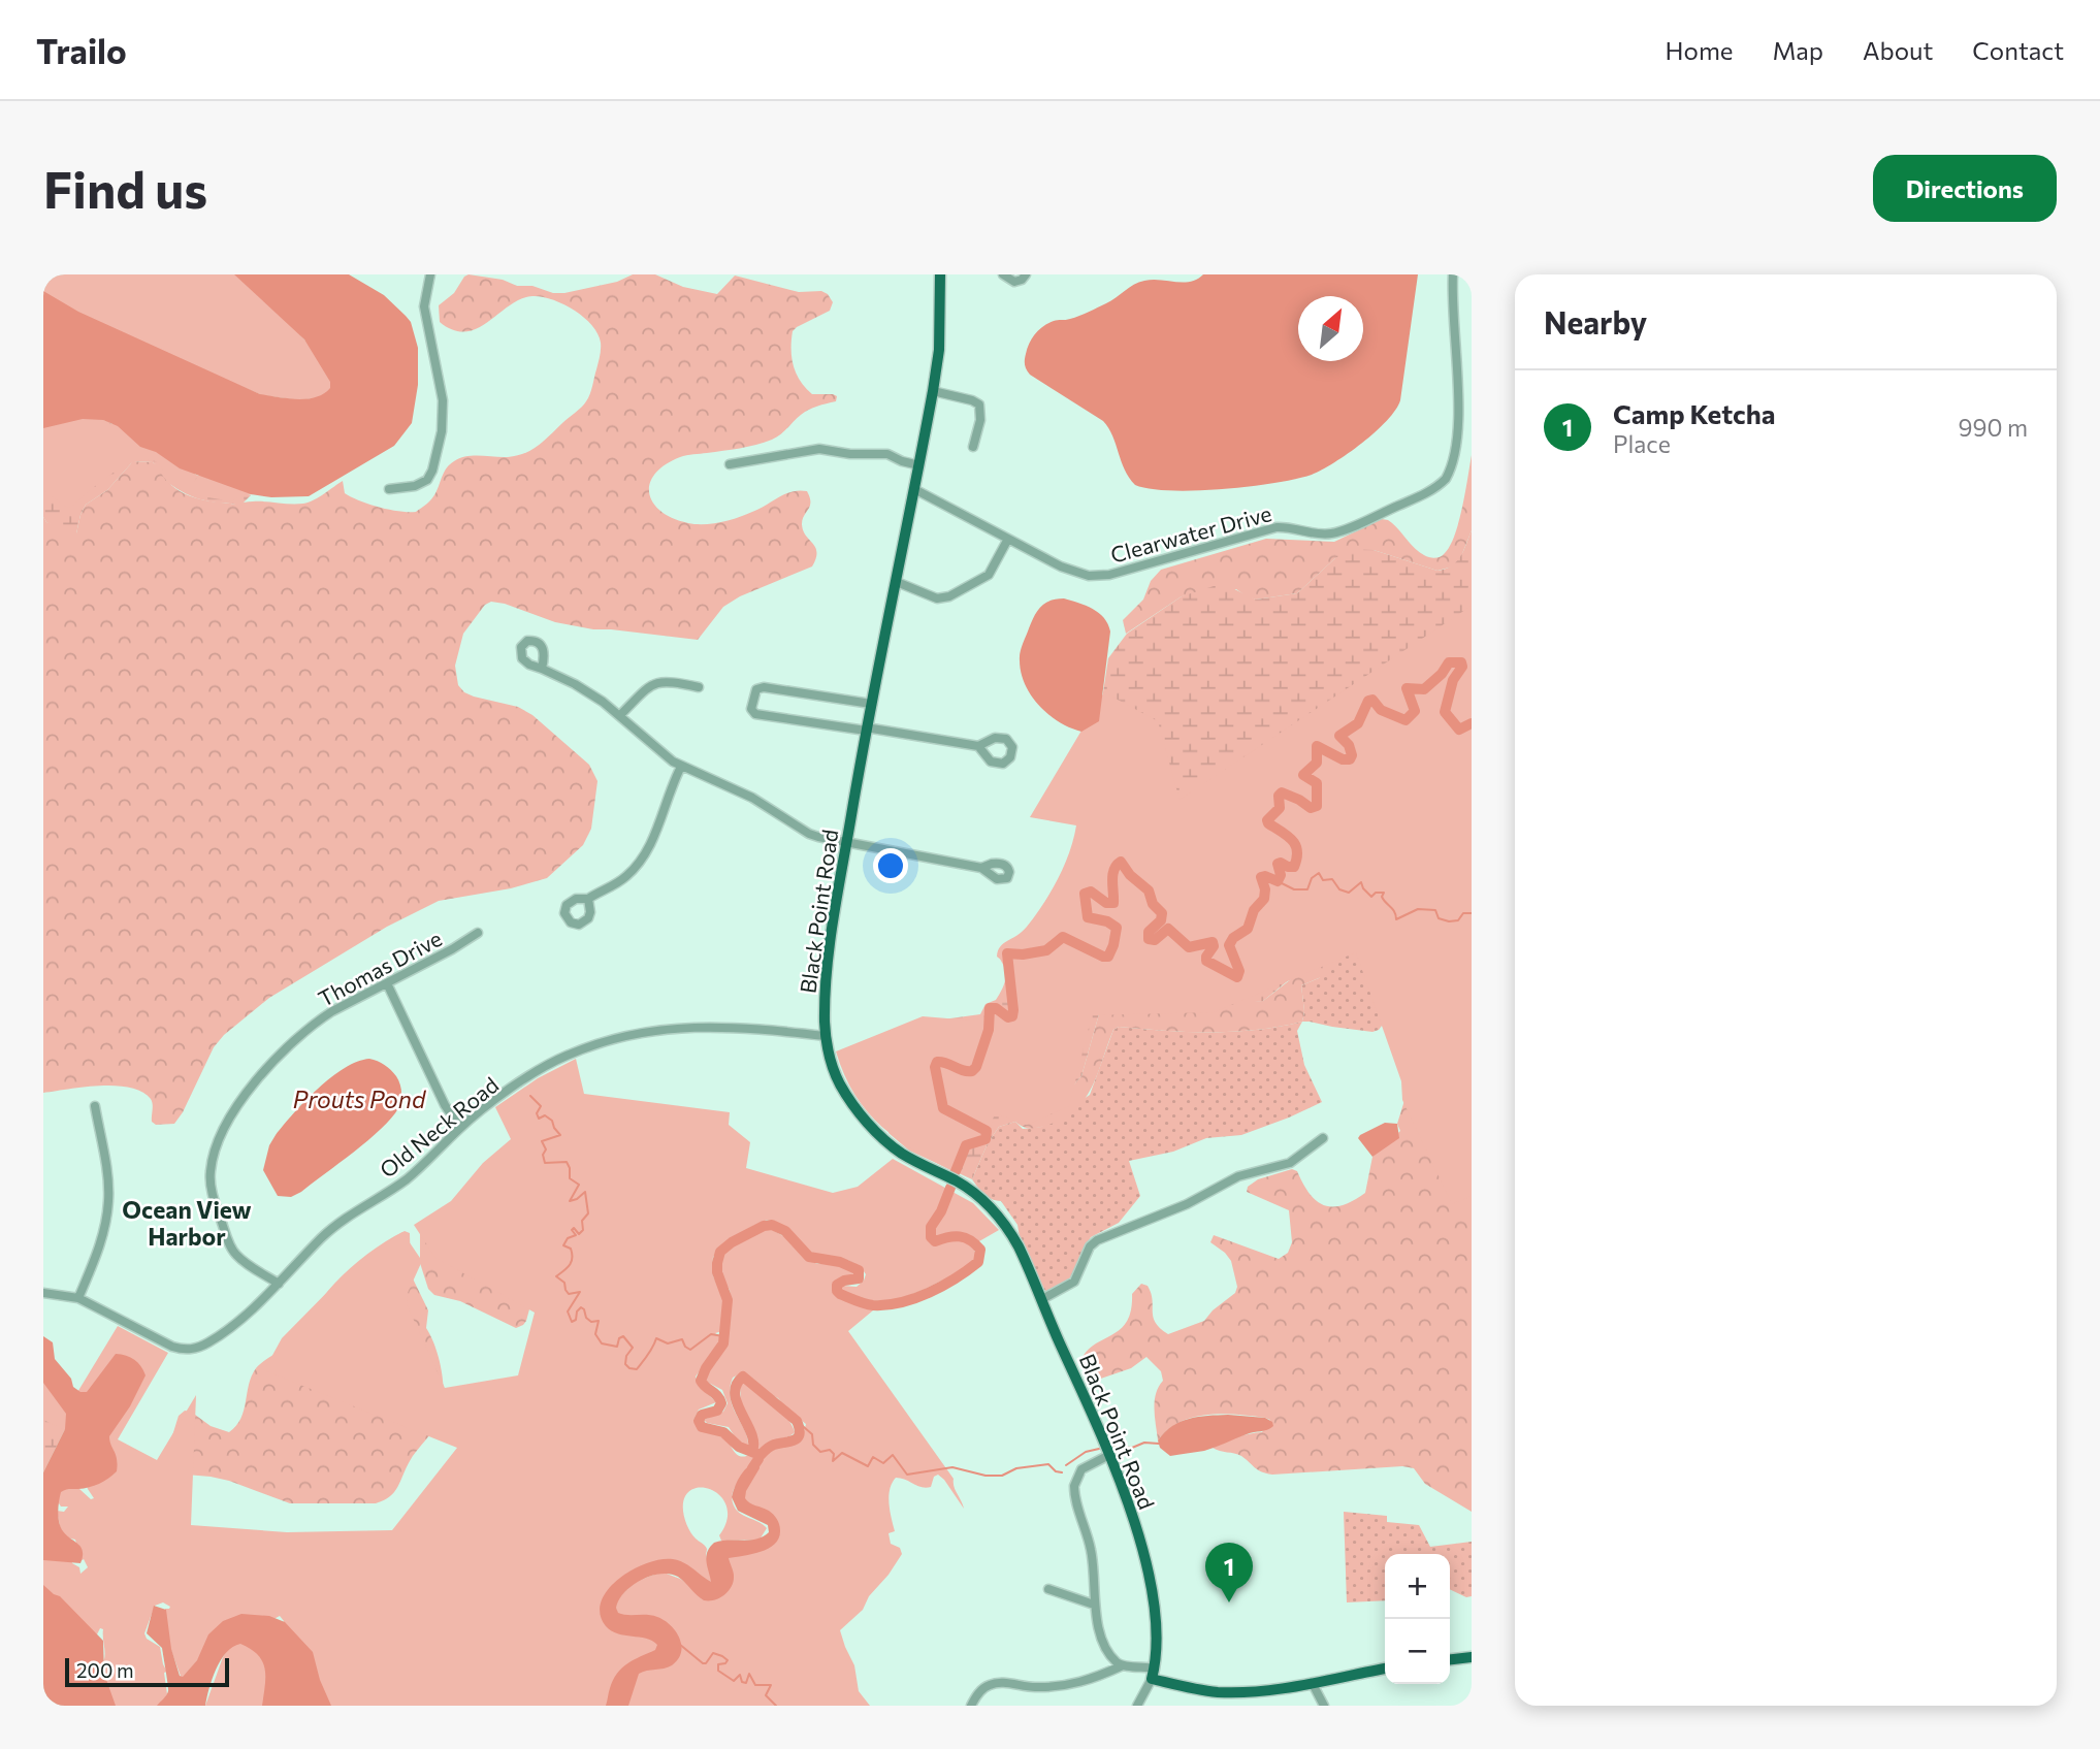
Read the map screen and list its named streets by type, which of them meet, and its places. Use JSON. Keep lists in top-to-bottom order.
{
  "streets": {
    "main road": ["Black Point Road"],
    "street": ["Clearwater Drive", "Thomas Drive", "Old Neck Road"]
  },
  "crossings": [
    ["Clearwater Drive", "Black Point Road"],
    ["Black Point Road", "Old Neck Road"],
    ["Thomas Drive", "Old Neck Road"]
  ],
  "districts": ["Ocean View Harbor"],
  "water": ["Prouts Pond"],
  "scale_bar": "200 m",
  "north": "top right",
  "page": {
    "header": "Trailo",
    "nav": [
      "Home",
      "Map",
      "About",
      "Contact"
    ],
    "buttons": "Directions",
    "title": "Find us",
    "heading": "Nearby",
    "list": [
      {
        "mark": "1",
        "name": "Camp Ketcha",
        "note": "Place",
        "value": "990 m"
      }
    ],
    "pins": "1",
    "map_buttons": ["+", "−"],
    "scale": "200 m"
  }
}
